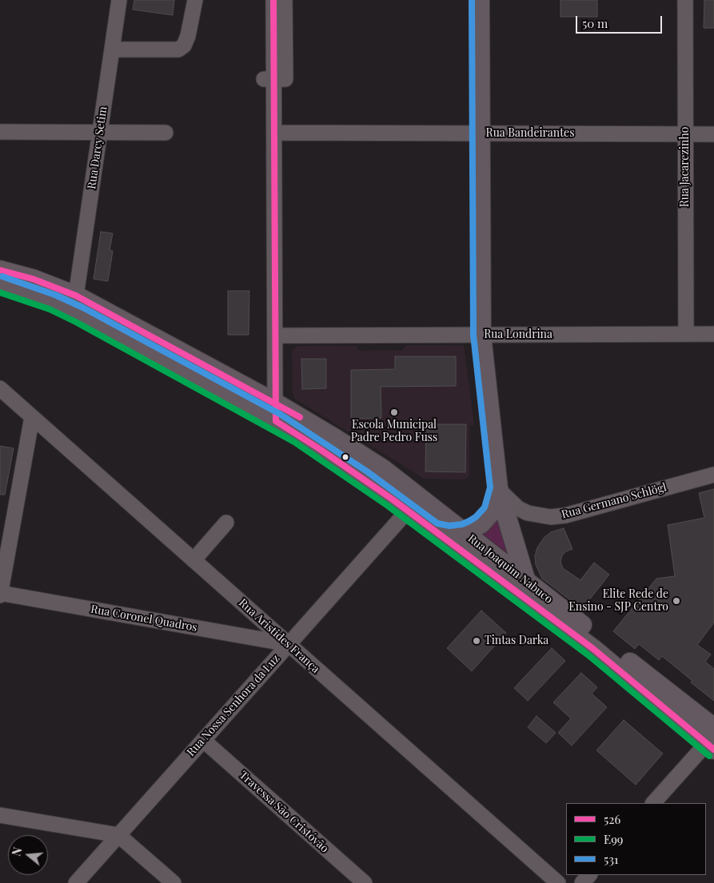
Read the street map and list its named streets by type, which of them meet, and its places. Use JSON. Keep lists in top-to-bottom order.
{
  "streets": {
    "main road": ["Rua Joaquim Nabuco"],
    "street": [
      "Rua Bandeirantes",
      "Rua Darcy Setim",
      "Rua Jacarezinho",
      "Rua Londrina",
      "Rua Germano Schlögl",
      "Rua Coronel Quadros",
      "Rua Aristides França",
      "Rua Nossa Senhora da Luz",
      "Travessa São Cristóvão"
    ]
  },
  "crossings": [
    ["Rua Bandeirantes", "Rua Jacarezinho"],
    ["Rua Darcy Setim", "Rua Joaquim Nabuco"],
    ["Rua Jacarezinho", "Rua Londrina"],
    ["Rua Joaquim Nabuco", "Rua Nossa Senhora da Luz"],
    ["Rua Coronel Quadros", "Rua Aristides França"],
    ["Rua Coronel Quadros", "Rua Nossa Senhora da Luz"],
    ["Rua Aristides França", "Rua Nossa Senhora da Luz"],
    ["Rua Nossa Senhora da Luz", "Travessa São Cristóvão"]
  ],
  "places": ["Escola Municipal Padre Pedro Fuss", "Elite Rede de Ensino - SJP Centro", "Tintas Darka"],
  "lines": ["transit line 526", "transit line 531", "transit line E99"],
  "legend": ["526", "E99", "531"],
  "scale_bar": "50 m",
  "north": "left"
}
